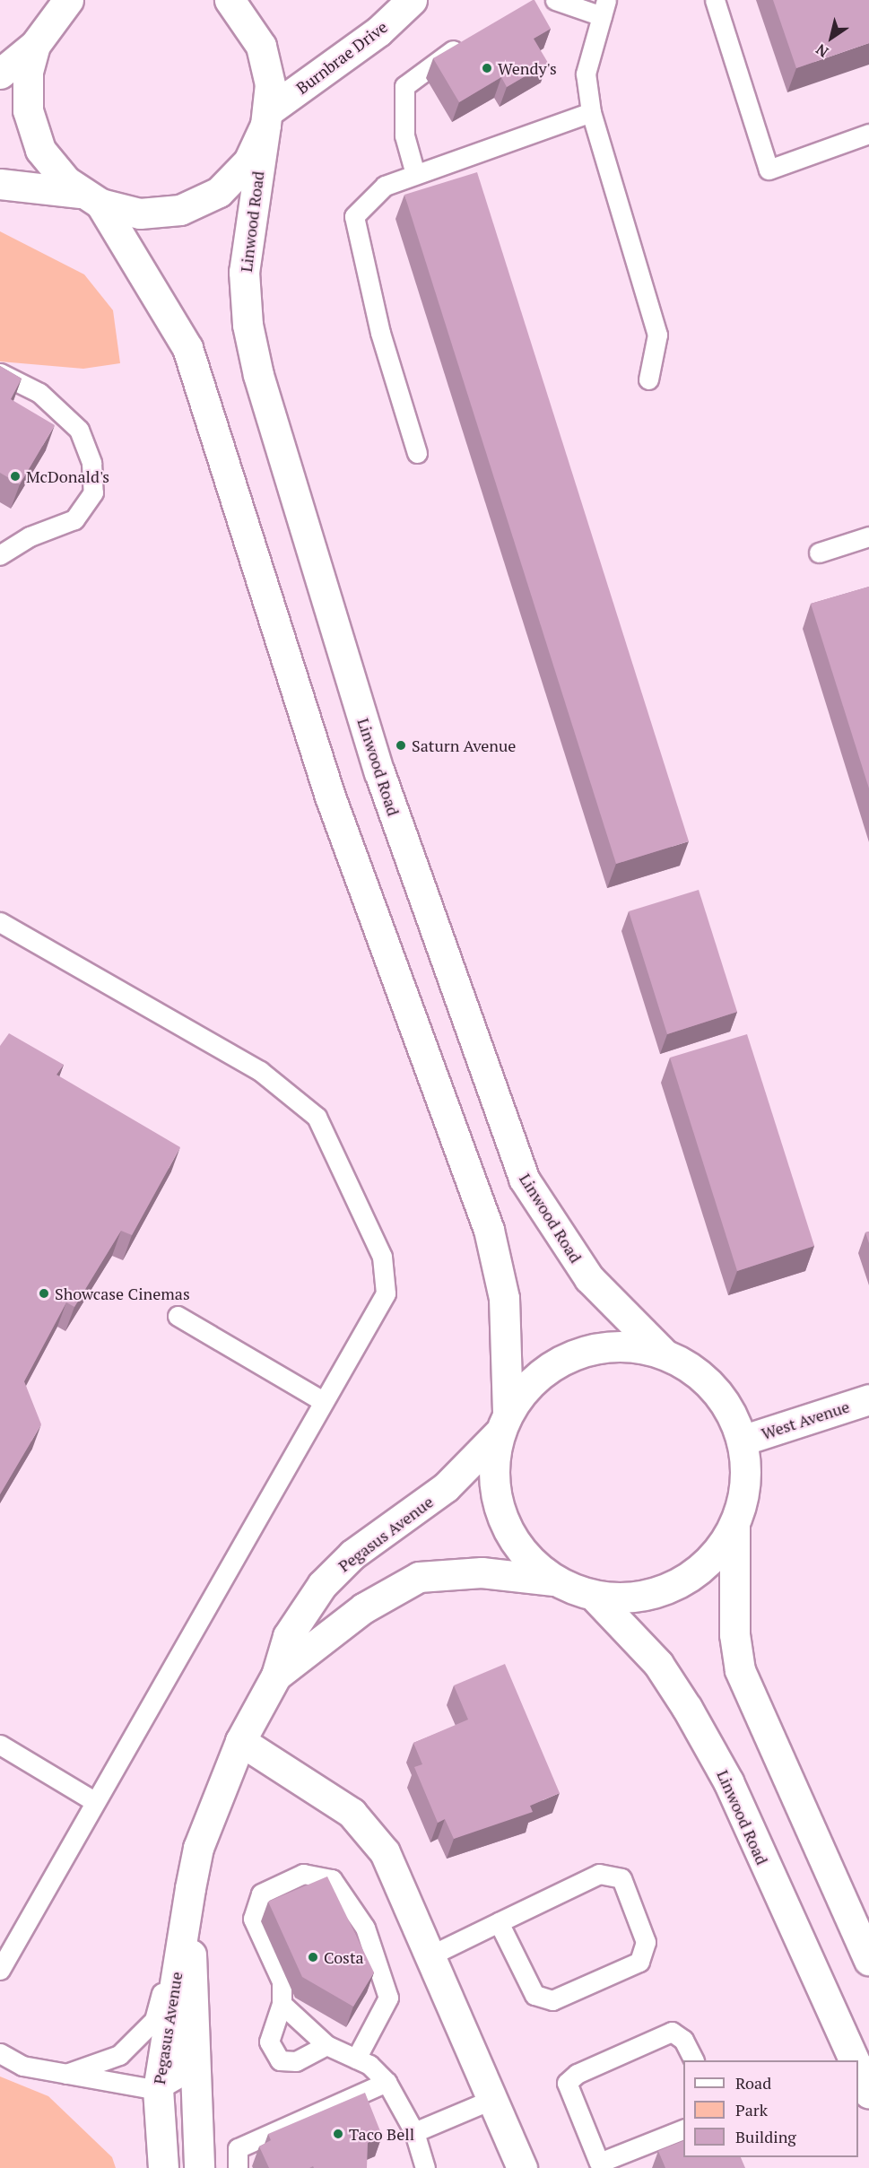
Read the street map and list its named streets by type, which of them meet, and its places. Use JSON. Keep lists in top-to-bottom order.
{
  "streets": {
    "main road": [
      "Burnbrae Drive",
      "Linwood Road",
      "West Avenue",
      "Pegasus Avenue"
    ]
  },
  "crossings": [
    ["Burnbrae Drive", "Linwood Road"],
    ["Linwood Road", "Pegasus Avenue"]
  ],
  "places": [
    "Wendy's",
    "McDonald's",
    "Saturn Avenue",
    "Showcase Cinemas",
    "Costa",
    "Taco Bell"
  ],
  "legend": ["Road", "Park", "Building"],
  "north": "bottom left"
}
